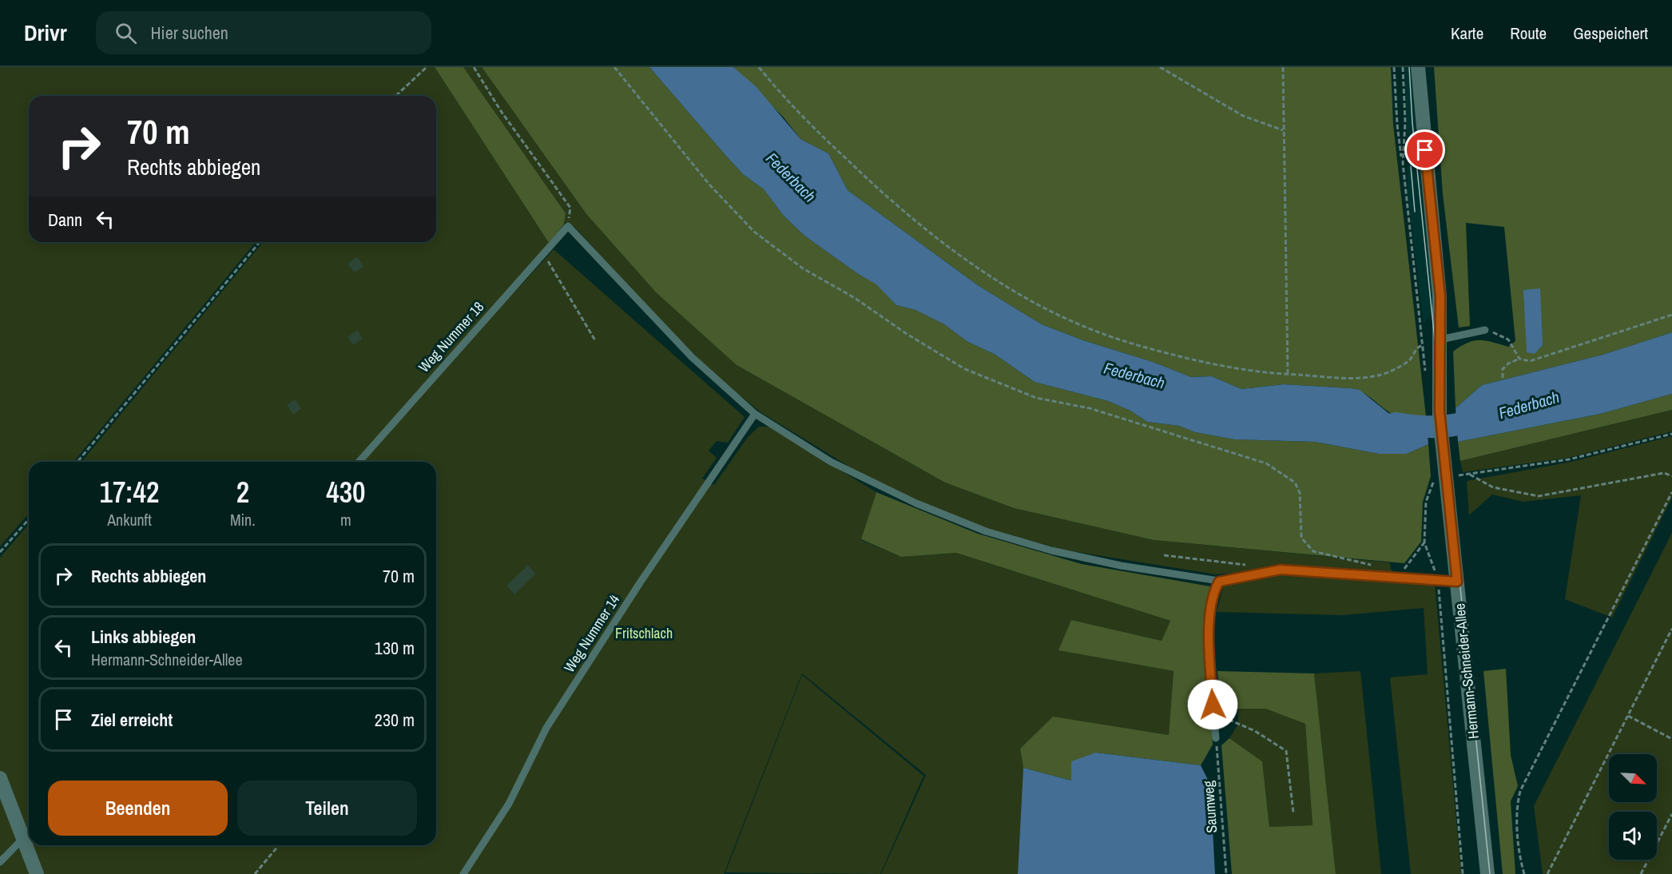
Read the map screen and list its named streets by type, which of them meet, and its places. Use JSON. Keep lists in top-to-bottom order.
{
  "streets": {
    "street": ["Hermann-Schneider-Allee"],
    "lane": ["Weg Nummer 18", "Weg Nummer 14"],
    "path": ["Saumweg"]
  },
  "water": ["Federbach"],
  "parks": ["Fritschlach"],
  "north": "bottom right",
  "page": {
    "header": "Drivr",
    "search": "Hier suchen",
    "nav": ["Karte", "Route", "Gespeichert"],
    "turn": ["70 m", "Rechts abbiegen"],
    "then": "Dann",
    "eta": [
      "17:42",
      "Ankunft",
      "2",
      "Min.",
      "430",
      "m"
    ],
    "list": [
      {
        "name": "Rechts abbiegen",
        "value": "70 m"
      },
      {
        "name": "Links abbiegen",
        "note": "Hermann-Schneider-Allee",
        "value": "130 m"
      },
      {
        "name": "Ziel erreicht",
        "value": "230 m"
      }
    ],
    "buttons": ["Beenden", "Teilen"]
  }
}
